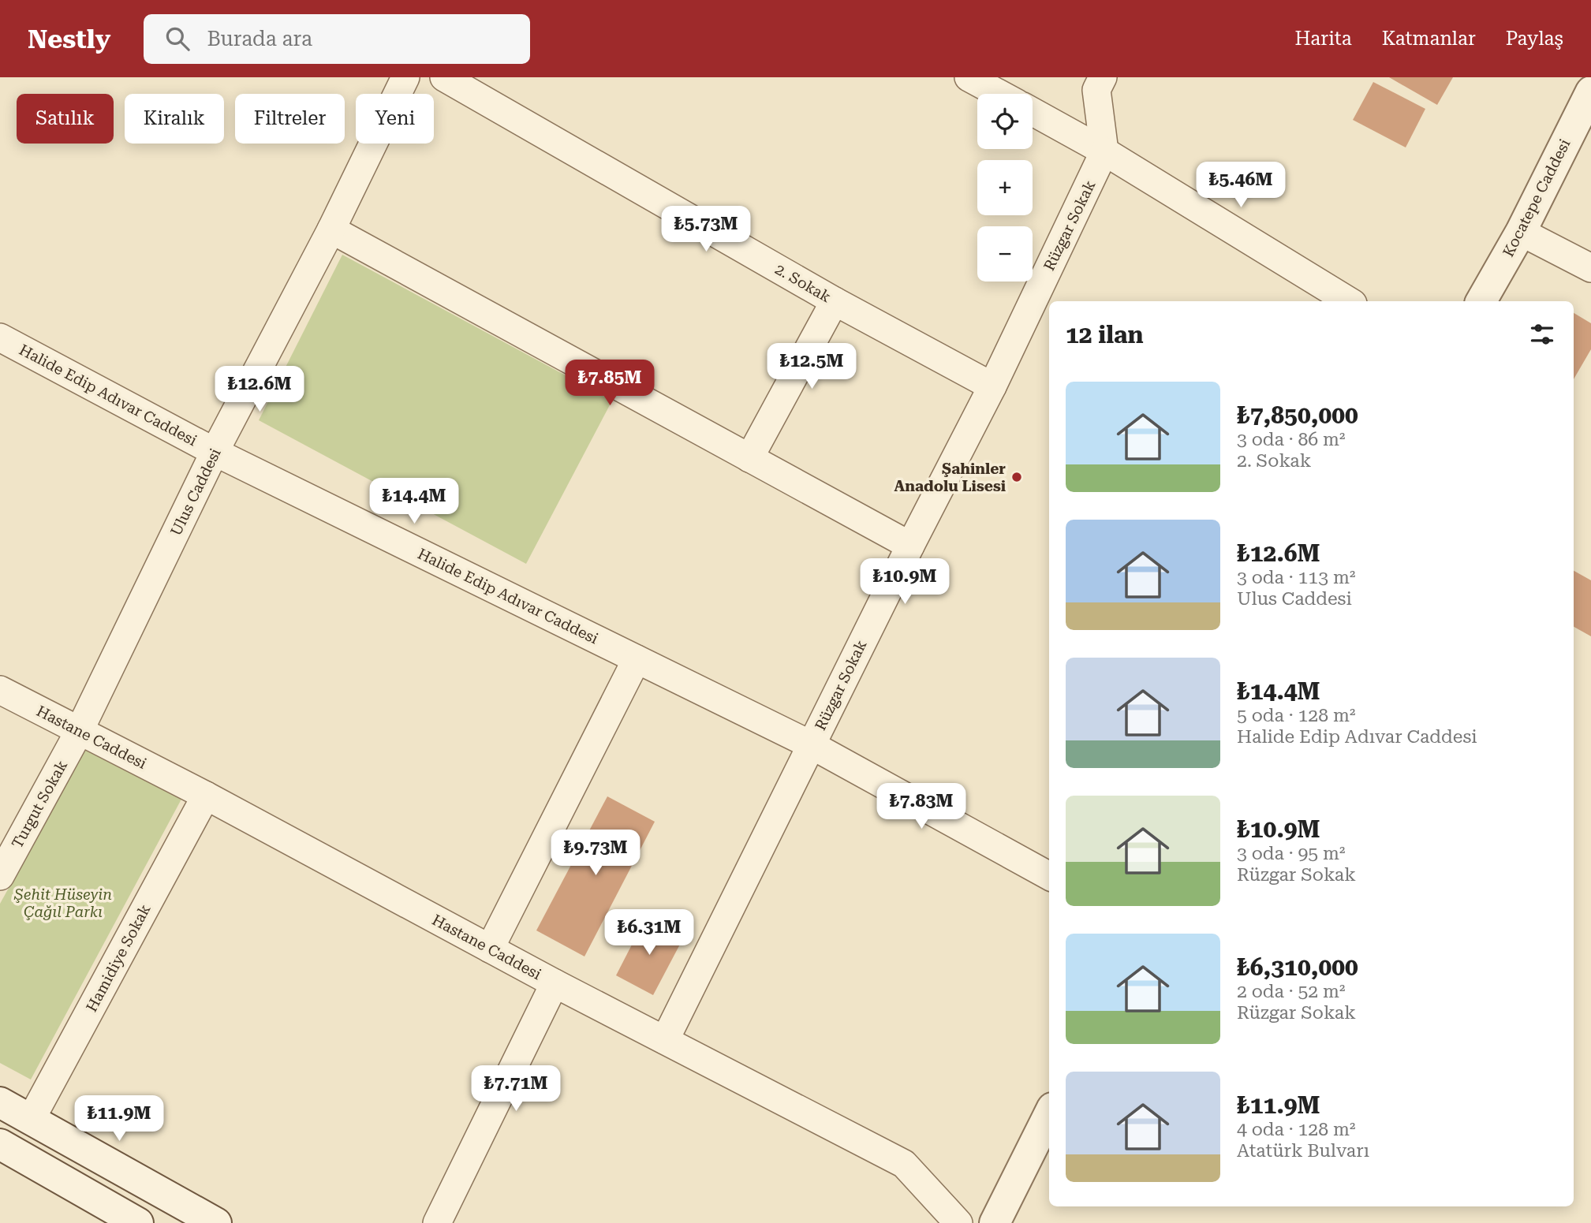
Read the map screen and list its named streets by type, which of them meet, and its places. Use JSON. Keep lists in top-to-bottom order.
{
  "streets": {
    "main road": ["Kocatepe Caddesi"],
    "street": [
      "Rüzgar Sokak",
      "2. Sokak",
      "Halide Edip Adıvar Caddesi",
      "Ulus Caddesi",
      "Hastane Caddesi",
      "Turgut Sokak",
      "Hamidiye Sokak"
    ]
  },
  "crossings": [
    ["Rüzgar Sokak", "2. Sokak"],
    ["Rüzgar Sokak", "Halide Edip Adıvar Caddesi"],
    ["Rüzgar Sokak", "Hastane Caddesi"],
    ["Halide Edip Adıvar Caddesi", "Ulus Caddesi"],
    ["Ulus Caddesi", "Hastane Caddesi"],
    ["Ulus Caddesi", "Turgut Sokak"],
    ["Hastane Caddesi", "Turgut Sokak"],
    ["Hastane Caddesi", "Hamidiye Sokak"]
  ],
  "parks": ["Şehit Hüseyin Çağıl Parkı"],
  "places": ["Şahinler Anadolu Lisesi"],
  "page": {
    "header": "Nestly",
    "search": "Burada ara",
    "nav": ["Harita", "Katmanlar", "Paylaş"],
    "map_buttons": ["+", "−"],
    "chip": [
      "Satılık",
      "Kiralık",
      "Filtreler",
      "Yeni"
    ],
    "price": [
      "₺5.46M",
      "₺5.73M",
      "₺12.5M",
      "₺7.85M",
      "₺12.6M",
      "₺14.4M",
      "₺10.9M",
      "₺7.83M",
      "₺9.73M",
      "₺6.31M",
      "₺7.71M",
      "₺11.9M"
    ],
    "heading": "12 ilan",
    "list": [
      {
        "name": "₺7,850,000",
        "note": "3 oda · 86 m² · 2. Sokak"
      },
      {
        "name": "₺12.6M",
        "note": "3 oda · 113 m² · Ulus Caddesi"
      },
      {
        "name": "₺14.4M",
        "note": "5 oda · 128 m² · Halide Edip Adıvar Caddesi"
      },
      {
        "name": "₺10.9M",
        "note": "3 oda · 95 m² · Rüzgar Sokak"
      },
      {
        "name": "₺6,310,000",
        "note": "2 oda · 52 m² · Rüzgar Sokak"
      },
      {
        "name": "₺11.9M",
        "note": "4 oda · 128 m² · Atatürk Bulvarı"
      }
    ]
  }
}
